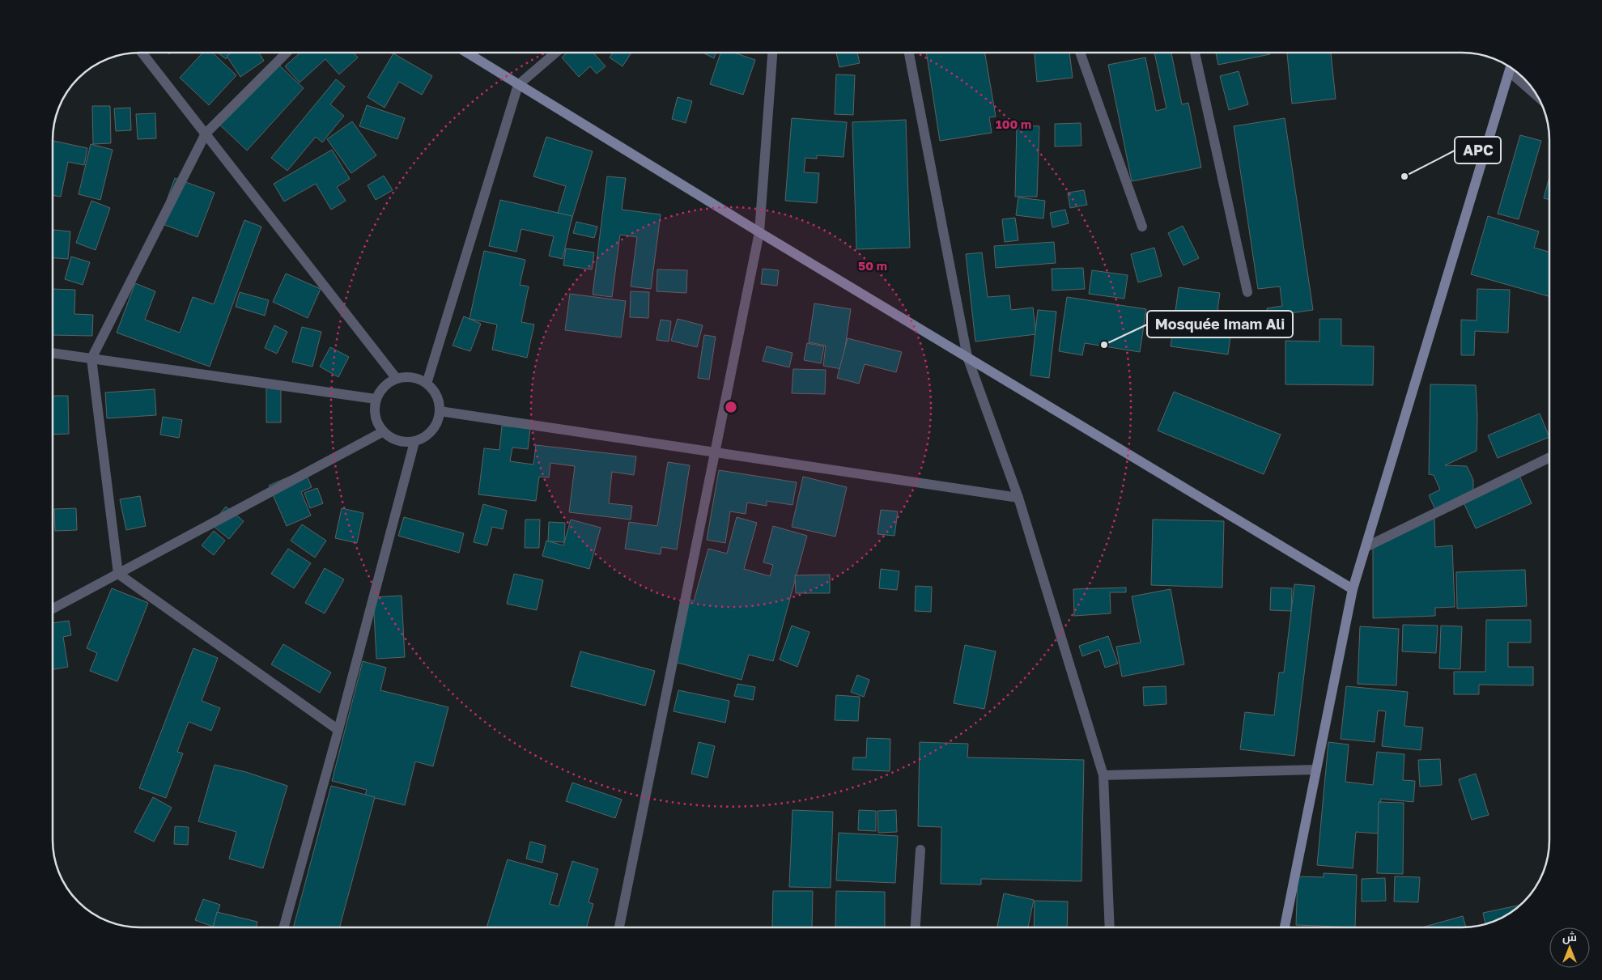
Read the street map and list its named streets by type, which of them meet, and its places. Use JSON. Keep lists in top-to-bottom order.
{
  "places": ["APC", "Mosquée Imam Ali"],
  "north": "top",
  "rings": ["100 m", "50 m"]
}
